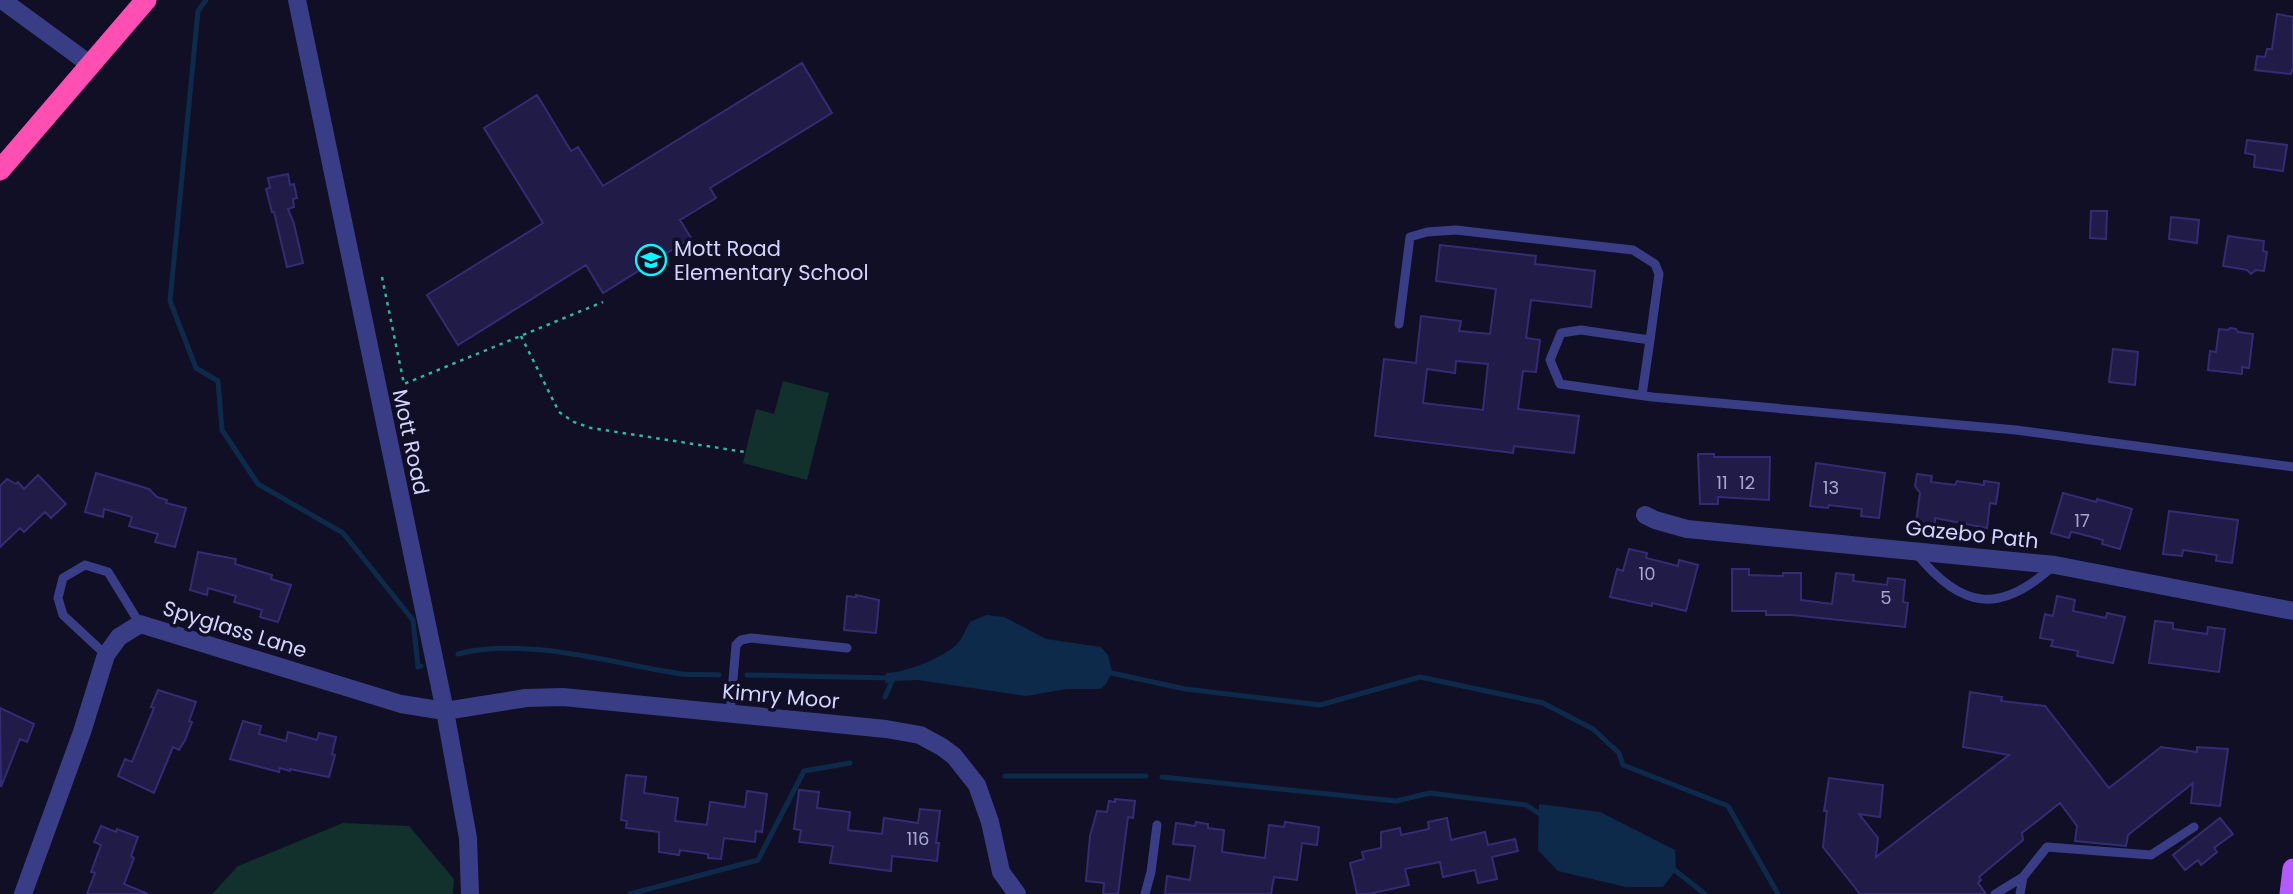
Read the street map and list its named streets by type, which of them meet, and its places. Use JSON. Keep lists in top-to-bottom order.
{
  "streets": {
    "street": [
      "Mott Road",
      "Gazebo Path",
      "Spyglass Lane",
      "Kimry Moor"
    ]
  },
  "crossings": [
    ["Mott Road", "Spyglass Lane"],
    ["Mott Road", "Kimry Moor"],
    ["Spyglass Lane", "Kimry Moor"]
  ],
  "places": {
    "school or university": ["Mott Road Elementary School"]
  },
  "house_numbers": [
    "11",
    "12",
    "13",
    "17",
    "10",
    "5",
    "116"
  ]
}
